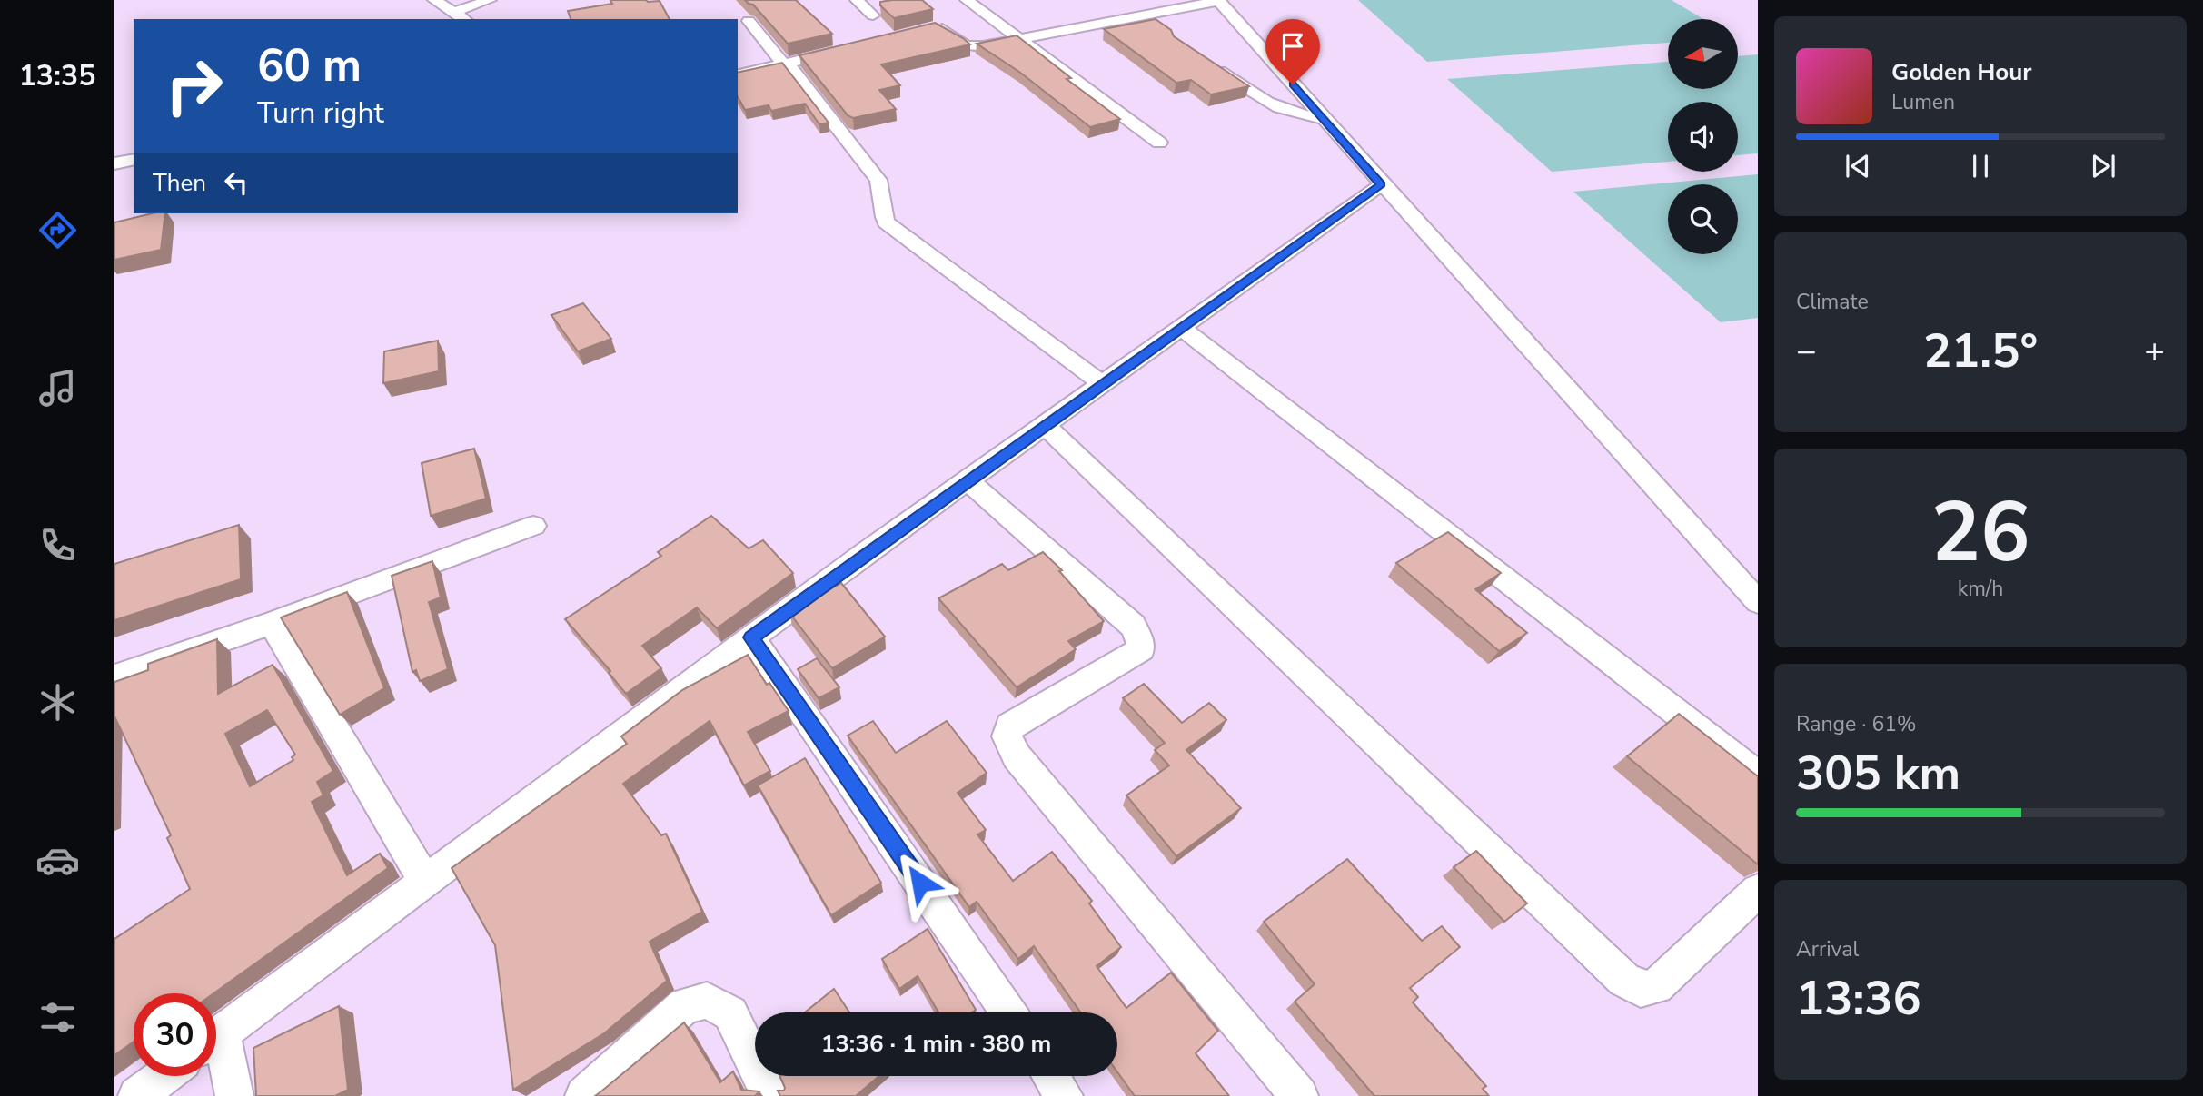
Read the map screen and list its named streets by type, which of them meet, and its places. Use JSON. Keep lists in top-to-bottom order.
{
  "north": "left",
  "page": {
    "tabs": "13:35",
    "turn": ["60 m", "Turn right"],
    "song": ["Golden Hour", "Lumen"],
    "then": "Then",
    "tile": [
      "Climate",
      ["26", "km/h"],
      ["Range · 61%", "305 km"],
      ["Arrival", "13:36"]
    ],
    "heat": ["−", "21.5°", "+"],
    "limit": "30",
    "trip": "13:36 · 1 min · 380 m"
  }
}
